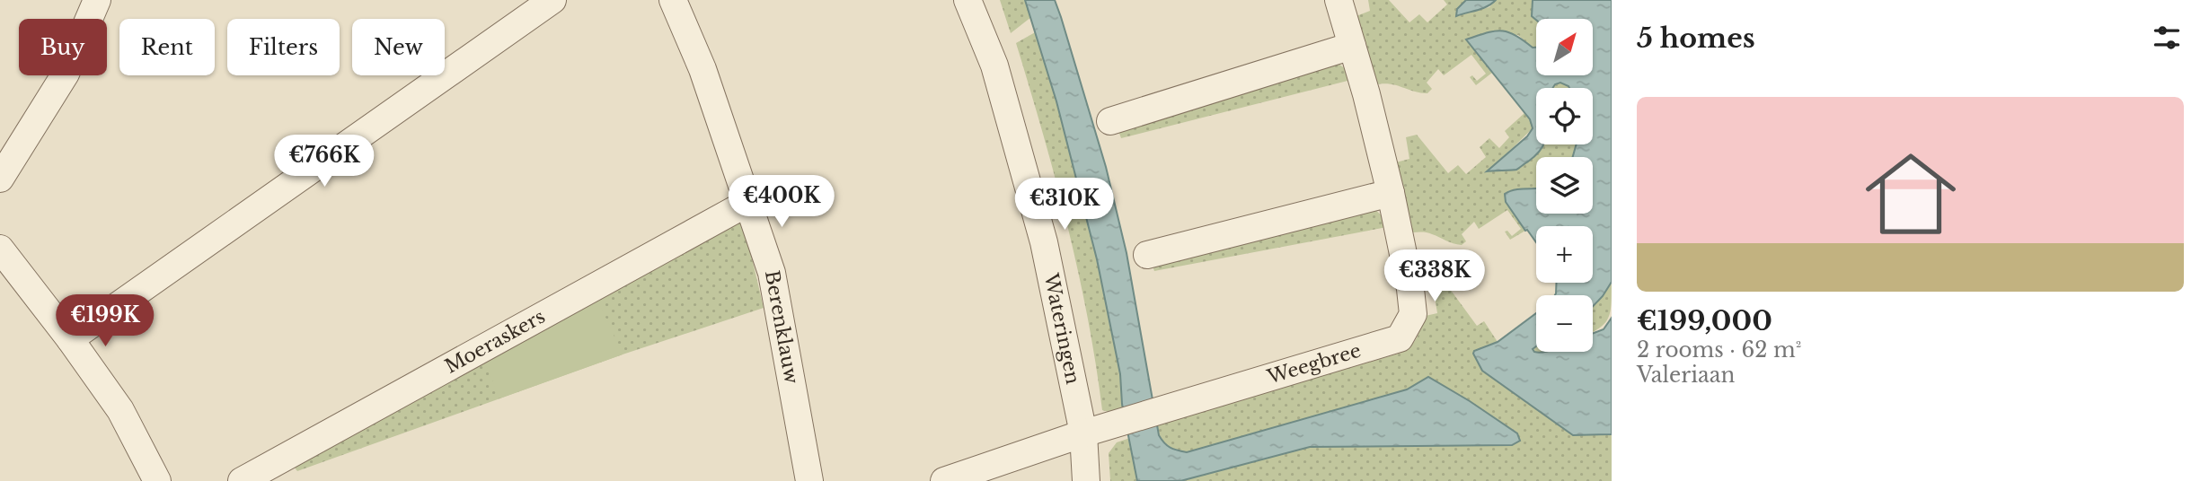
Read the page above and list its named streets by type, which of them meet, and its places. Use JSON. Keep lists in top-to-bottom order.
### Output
{
  "streets": {
    "street": [
      "Berenklauw",
      "Wateringen",
      "Moeraskers",
      "Weegbree"
    ]
  },
  "crossings": [
    ["Berenklauw", "Moeraskers"],
    ["Wateringen", "Weegbree"]
  ],
  "north": "top right",
  "page": {
    "heading": "5 homes",
    "map_buttons": ["+", "−"],
    "chip": [
      "Buy",
      "Rent",
      "Filters",
      "New"
    ],
    "list": [
      {
        "name": "€199,000",
        "note": "2 rooms · 62 m² · Valeriaan"
      }
    ],
    "price": [
      "€766K",
      "€400K",
      "€310K",
      "€338K",
      "€199K"
    ]
  }
}
